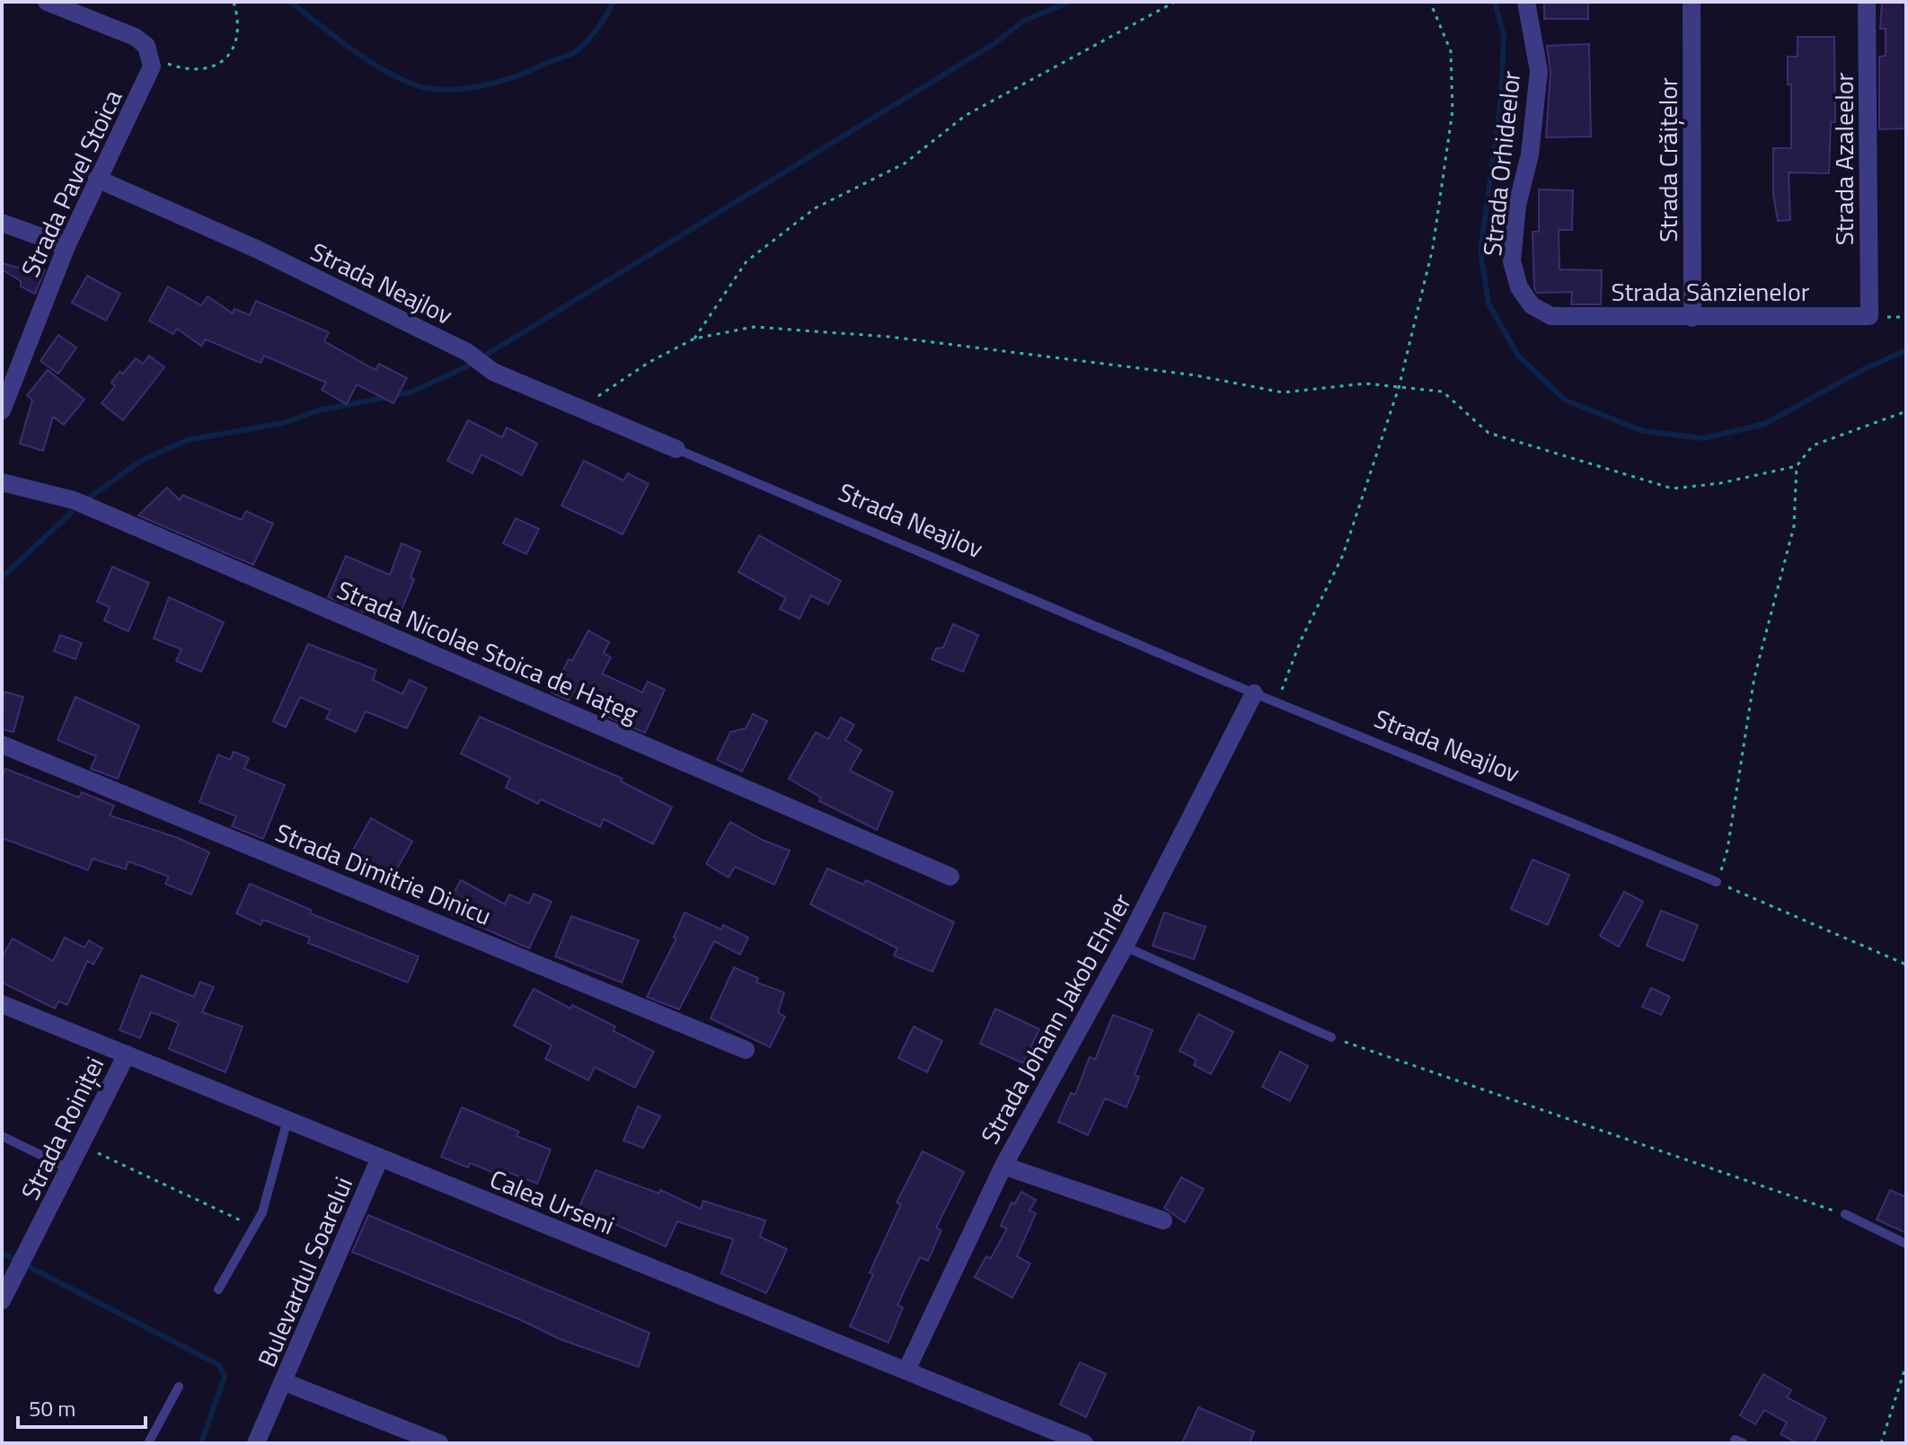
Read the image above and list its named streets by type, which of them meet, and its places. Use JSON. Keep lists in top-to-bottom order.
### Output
{
  "streets": {
    "street": [
      "Strada Azaleelor",
      "Strada Crăițelor",
      "Strada Orhideelor",
      "Strada Pavel Stoica",
      "Strada Neajlov",
      "Strada Sânzienelor",
      "Strada Nicolae Stoica de Hațeg",
      "Strada Dimitrie Dinicu",
      "Strada Johann Jakob Ehrler",
      "Strada Roiniței",
      "Calea Urseni",
      "Bulevardul Soarelui"
    ]
  },
  "crossings": [
    ["Strada Azaleelor", "Strada Sânzienelor"],
    ["Strada Crăițelor", "Strada Sânzienelor"],
    ["Strada Orhideelor", "Strada Sânzienelor"],
    ["Strada Pavel Stoica", "Strada Neajlov"],
    ["Strada Neajlov", "Strada Johann Jakob Ehrler"],
    ["Strada Johann Jakob Ehrler", "Calea Urseni"],
    ["Strada Roiniței", "Calea Urseni"],
    ["Calea Urseni", "Bulevardul Soarelui"]
  ],
  "scale_bar": "50 m"
}
